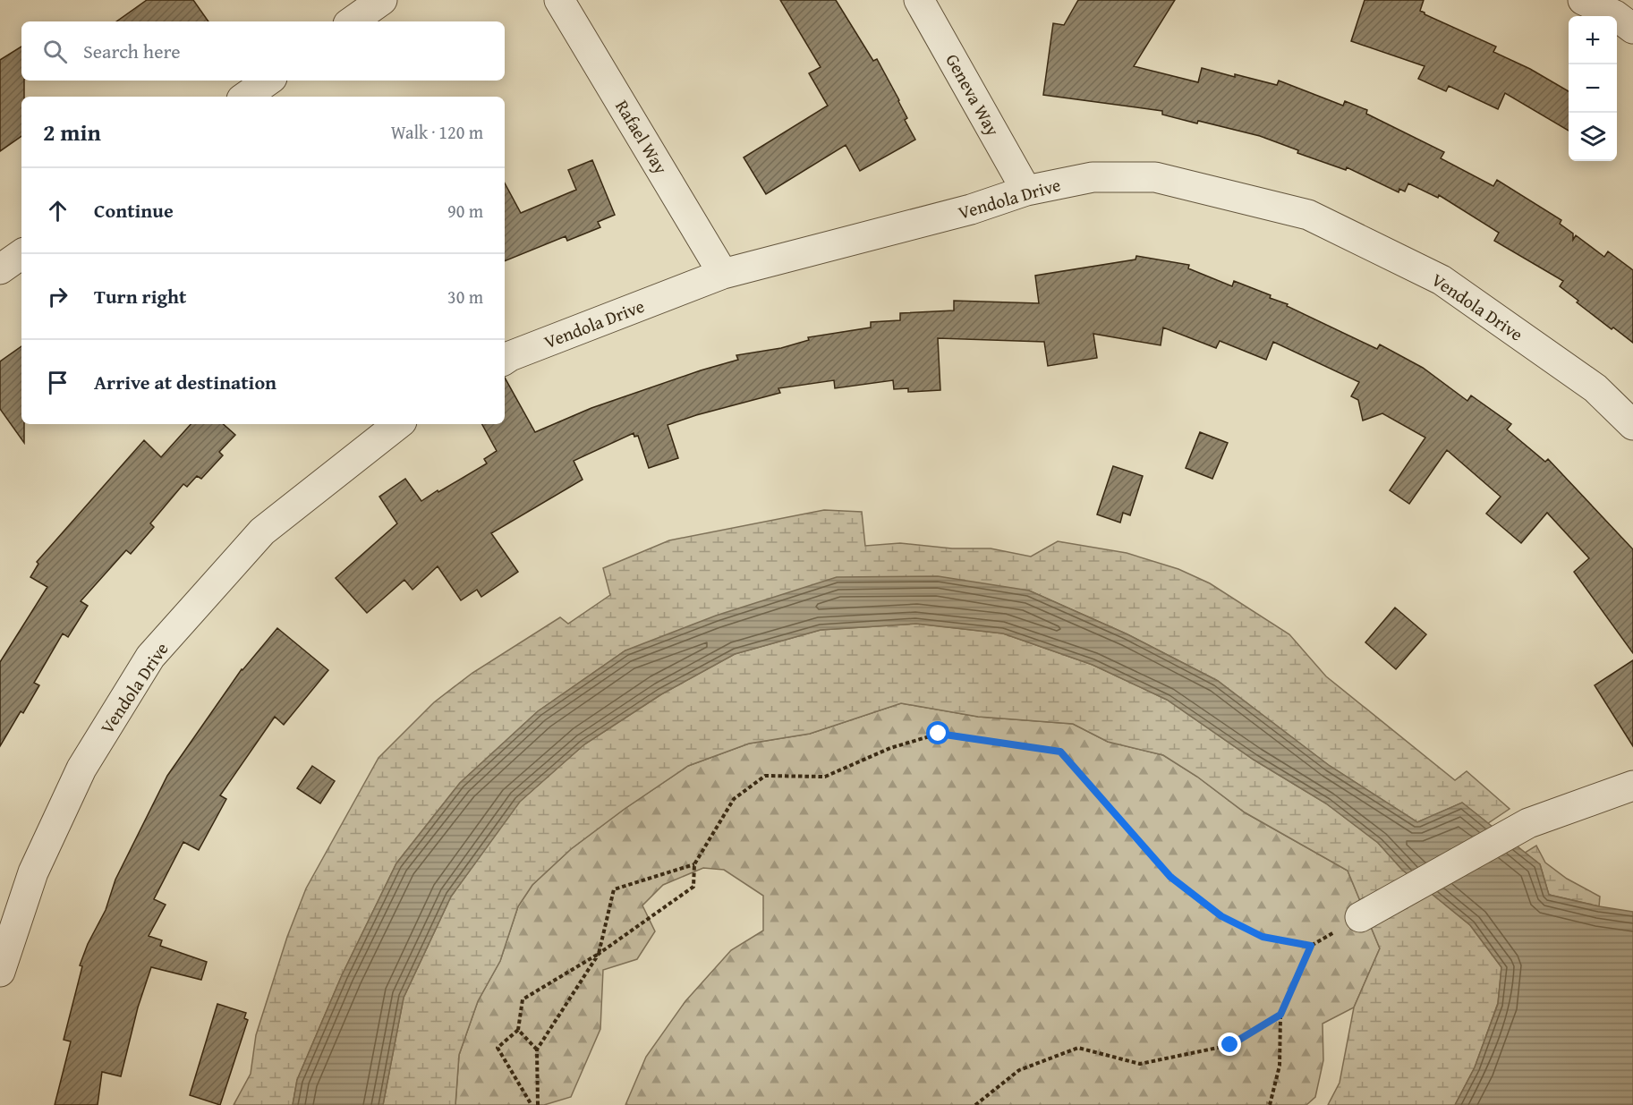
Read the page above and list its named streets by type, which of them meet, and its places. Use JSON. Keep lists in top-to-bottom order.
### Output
{
  "streets": {
    "street": ["Geneva Way", "Rafael Way", "Vendola Drive"]
  },
  "crossings": [
    ["Geneva Way", "Vendola Drive"],
    ["Rafael Way", "Vendola Drive"]
  ],
  "page": {
    "map_buttons": ["+", "−"],
    "search": "Search here",
    "heading": ["2 min", "Walk · 120 m"],
    "list": [
      ["Continue", "90 m"],
      ["Turn right", "30 m"],
      "Arrive at destination"
    ]
  }
}
